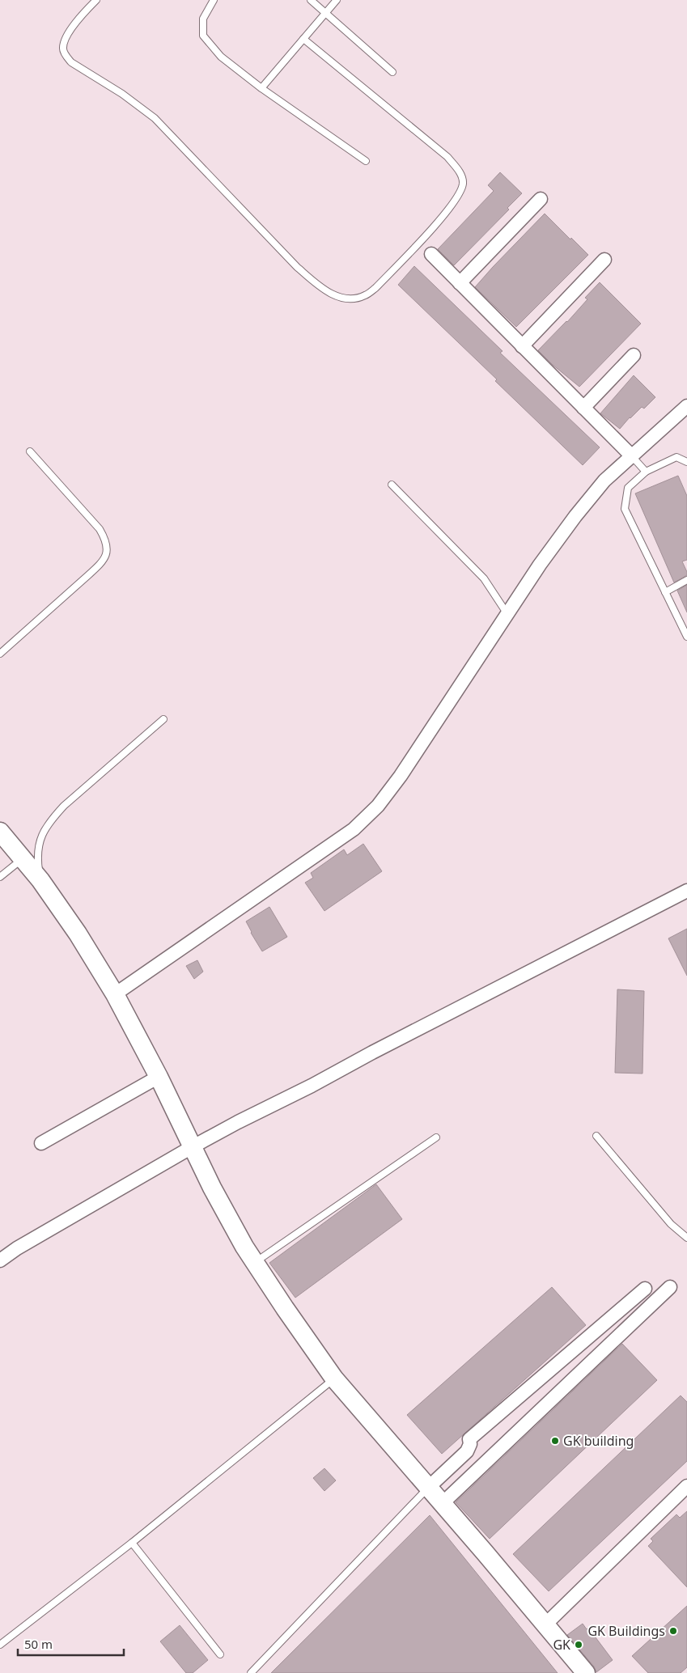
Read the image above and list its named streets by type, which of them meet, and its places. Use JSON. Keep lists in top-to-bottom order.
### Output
{
  "places": ["GK building", "GK Buildings", "GK"],
  "scale_bar": "50 m"
}
